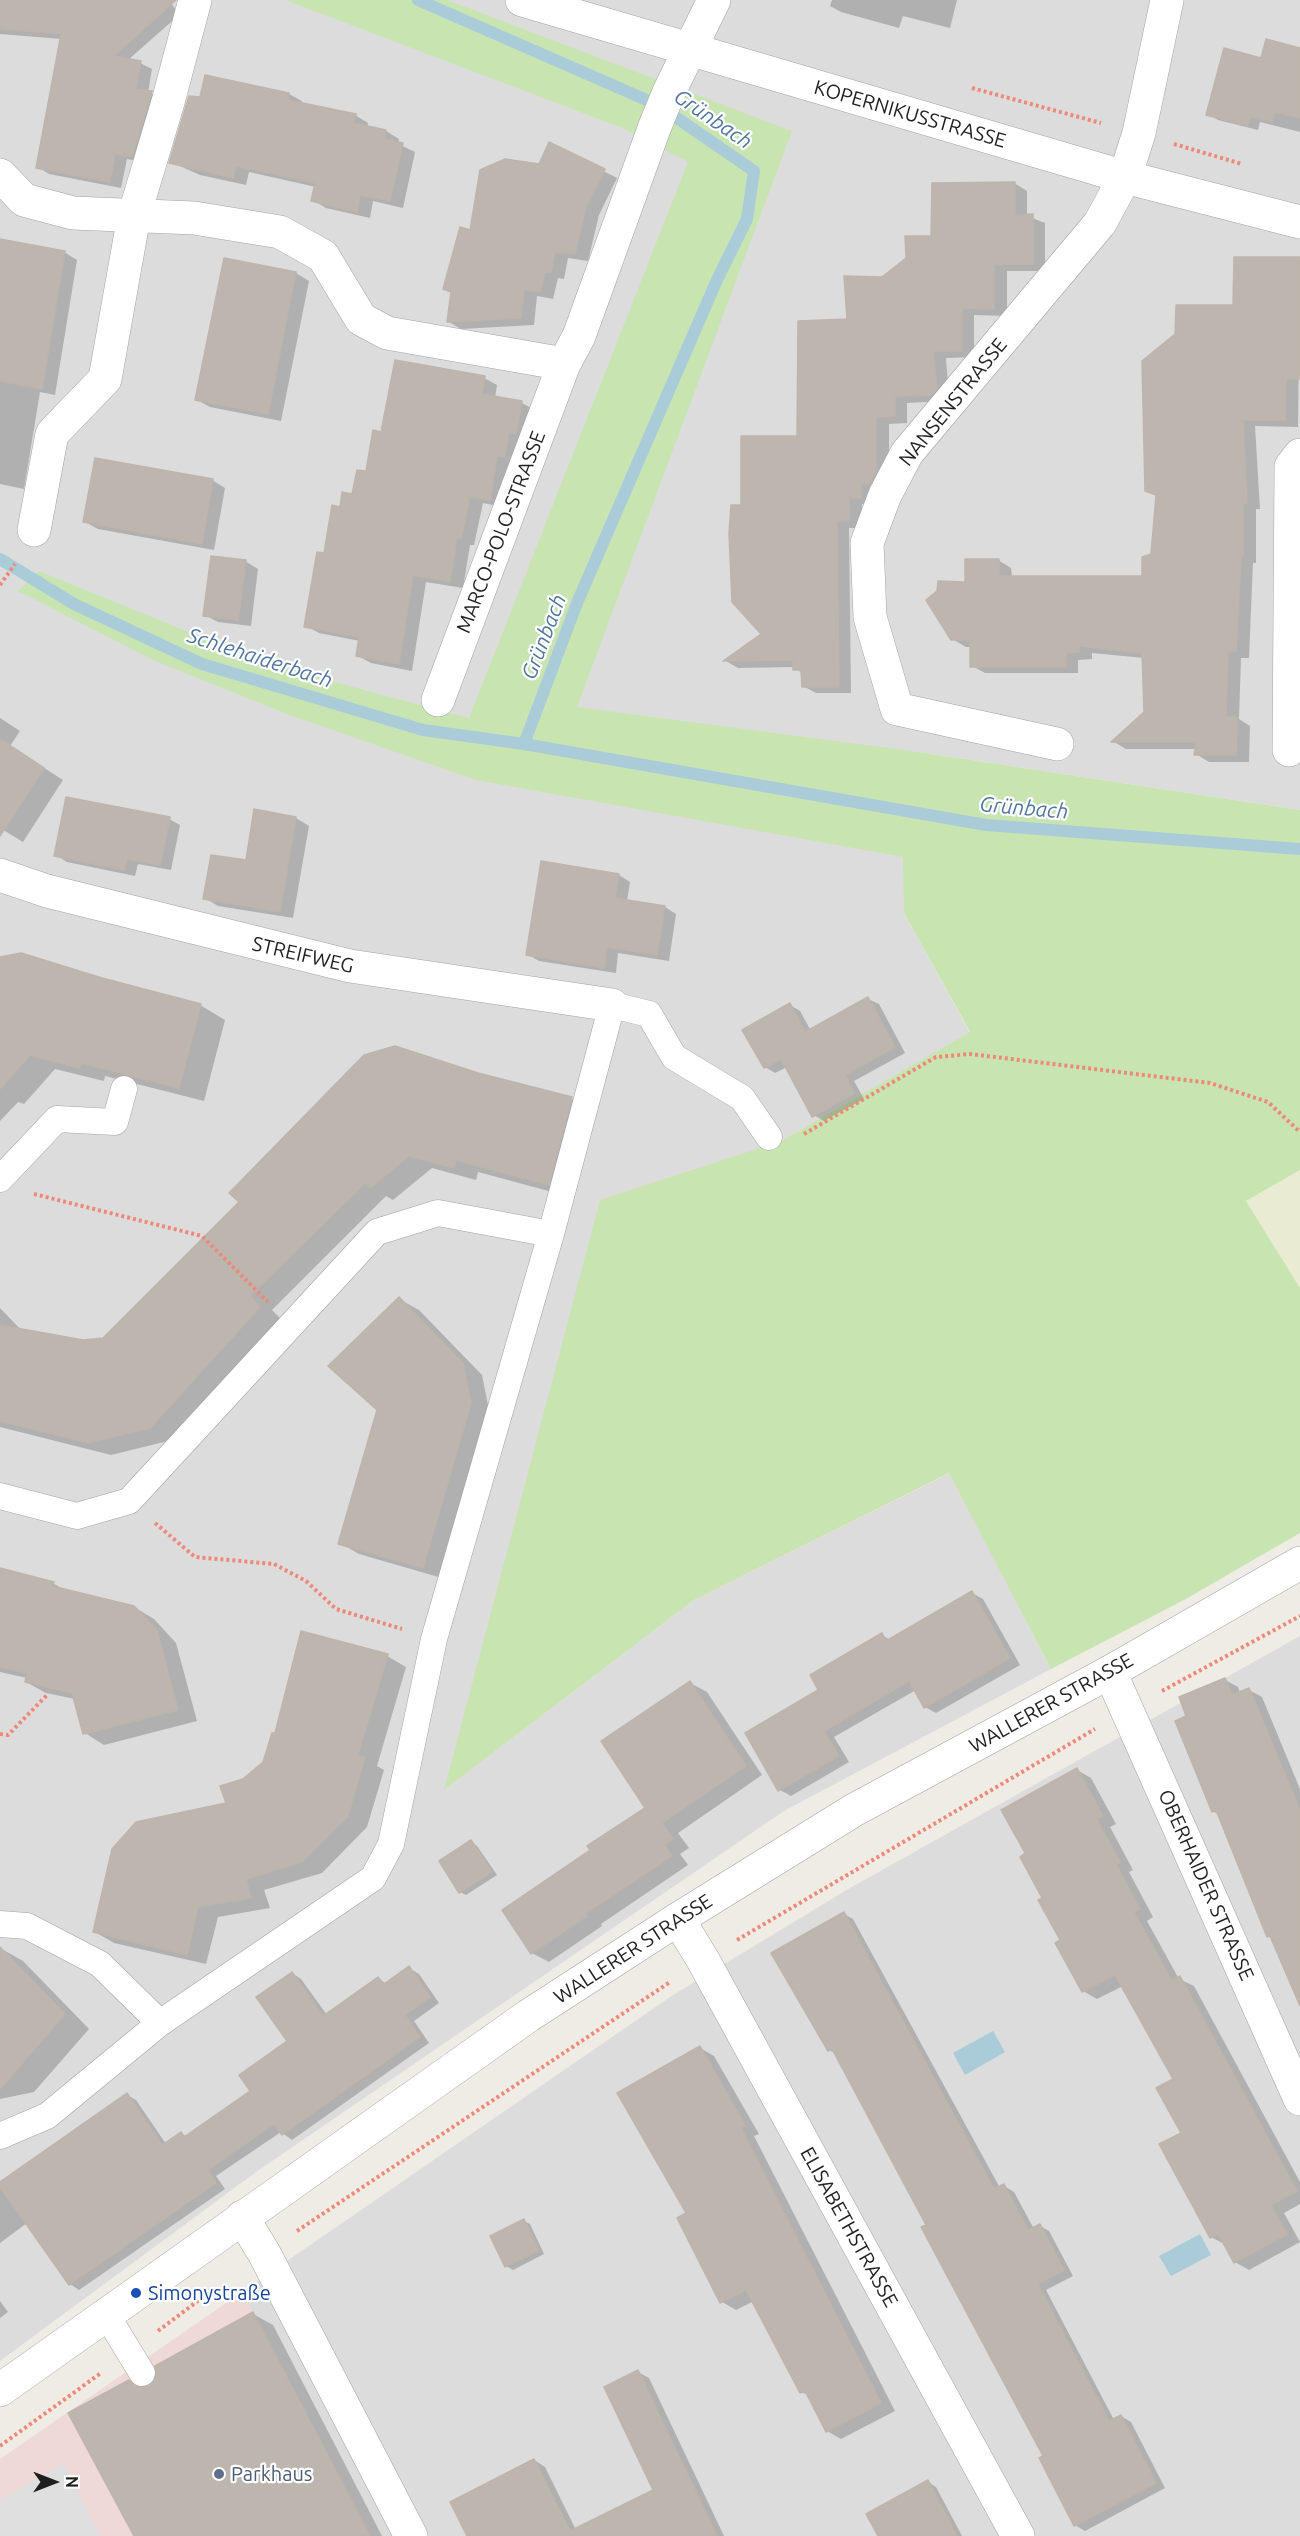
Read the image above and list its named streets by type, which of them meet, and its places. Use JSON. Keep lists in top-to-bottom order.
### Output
{
  "streets": {
    "street": [
      "KOPERNIKUSSTRASSE",
      "NANSENSTRASSE",
      "MARCO-POLO-STRASSE",
      "STREIFWEG",
      "WALLERER STRASSE",
      "OBERHAIDER STRASSE",
      "ELISABETHSTRASSE"
    ]
  },
  "crossings": [
    ["KOPERNIKUSSTRASSE", "NANSENSTRASSE"],
    ["KOPERNIKUSSTRASSE", "MARCO-POLO-STRASSE"],
    ["WALLERER STRASSE", "OBERHAIDER STRASSE"],
    ["WALLERER STRASSE", "ELISABETHSTRASSE"]
  ],
  "water": ["Grünbach", "Schlehaiderbach"],
  "places": ["Simonystraße", "Parkhaus"],
  "north": "right"
}
